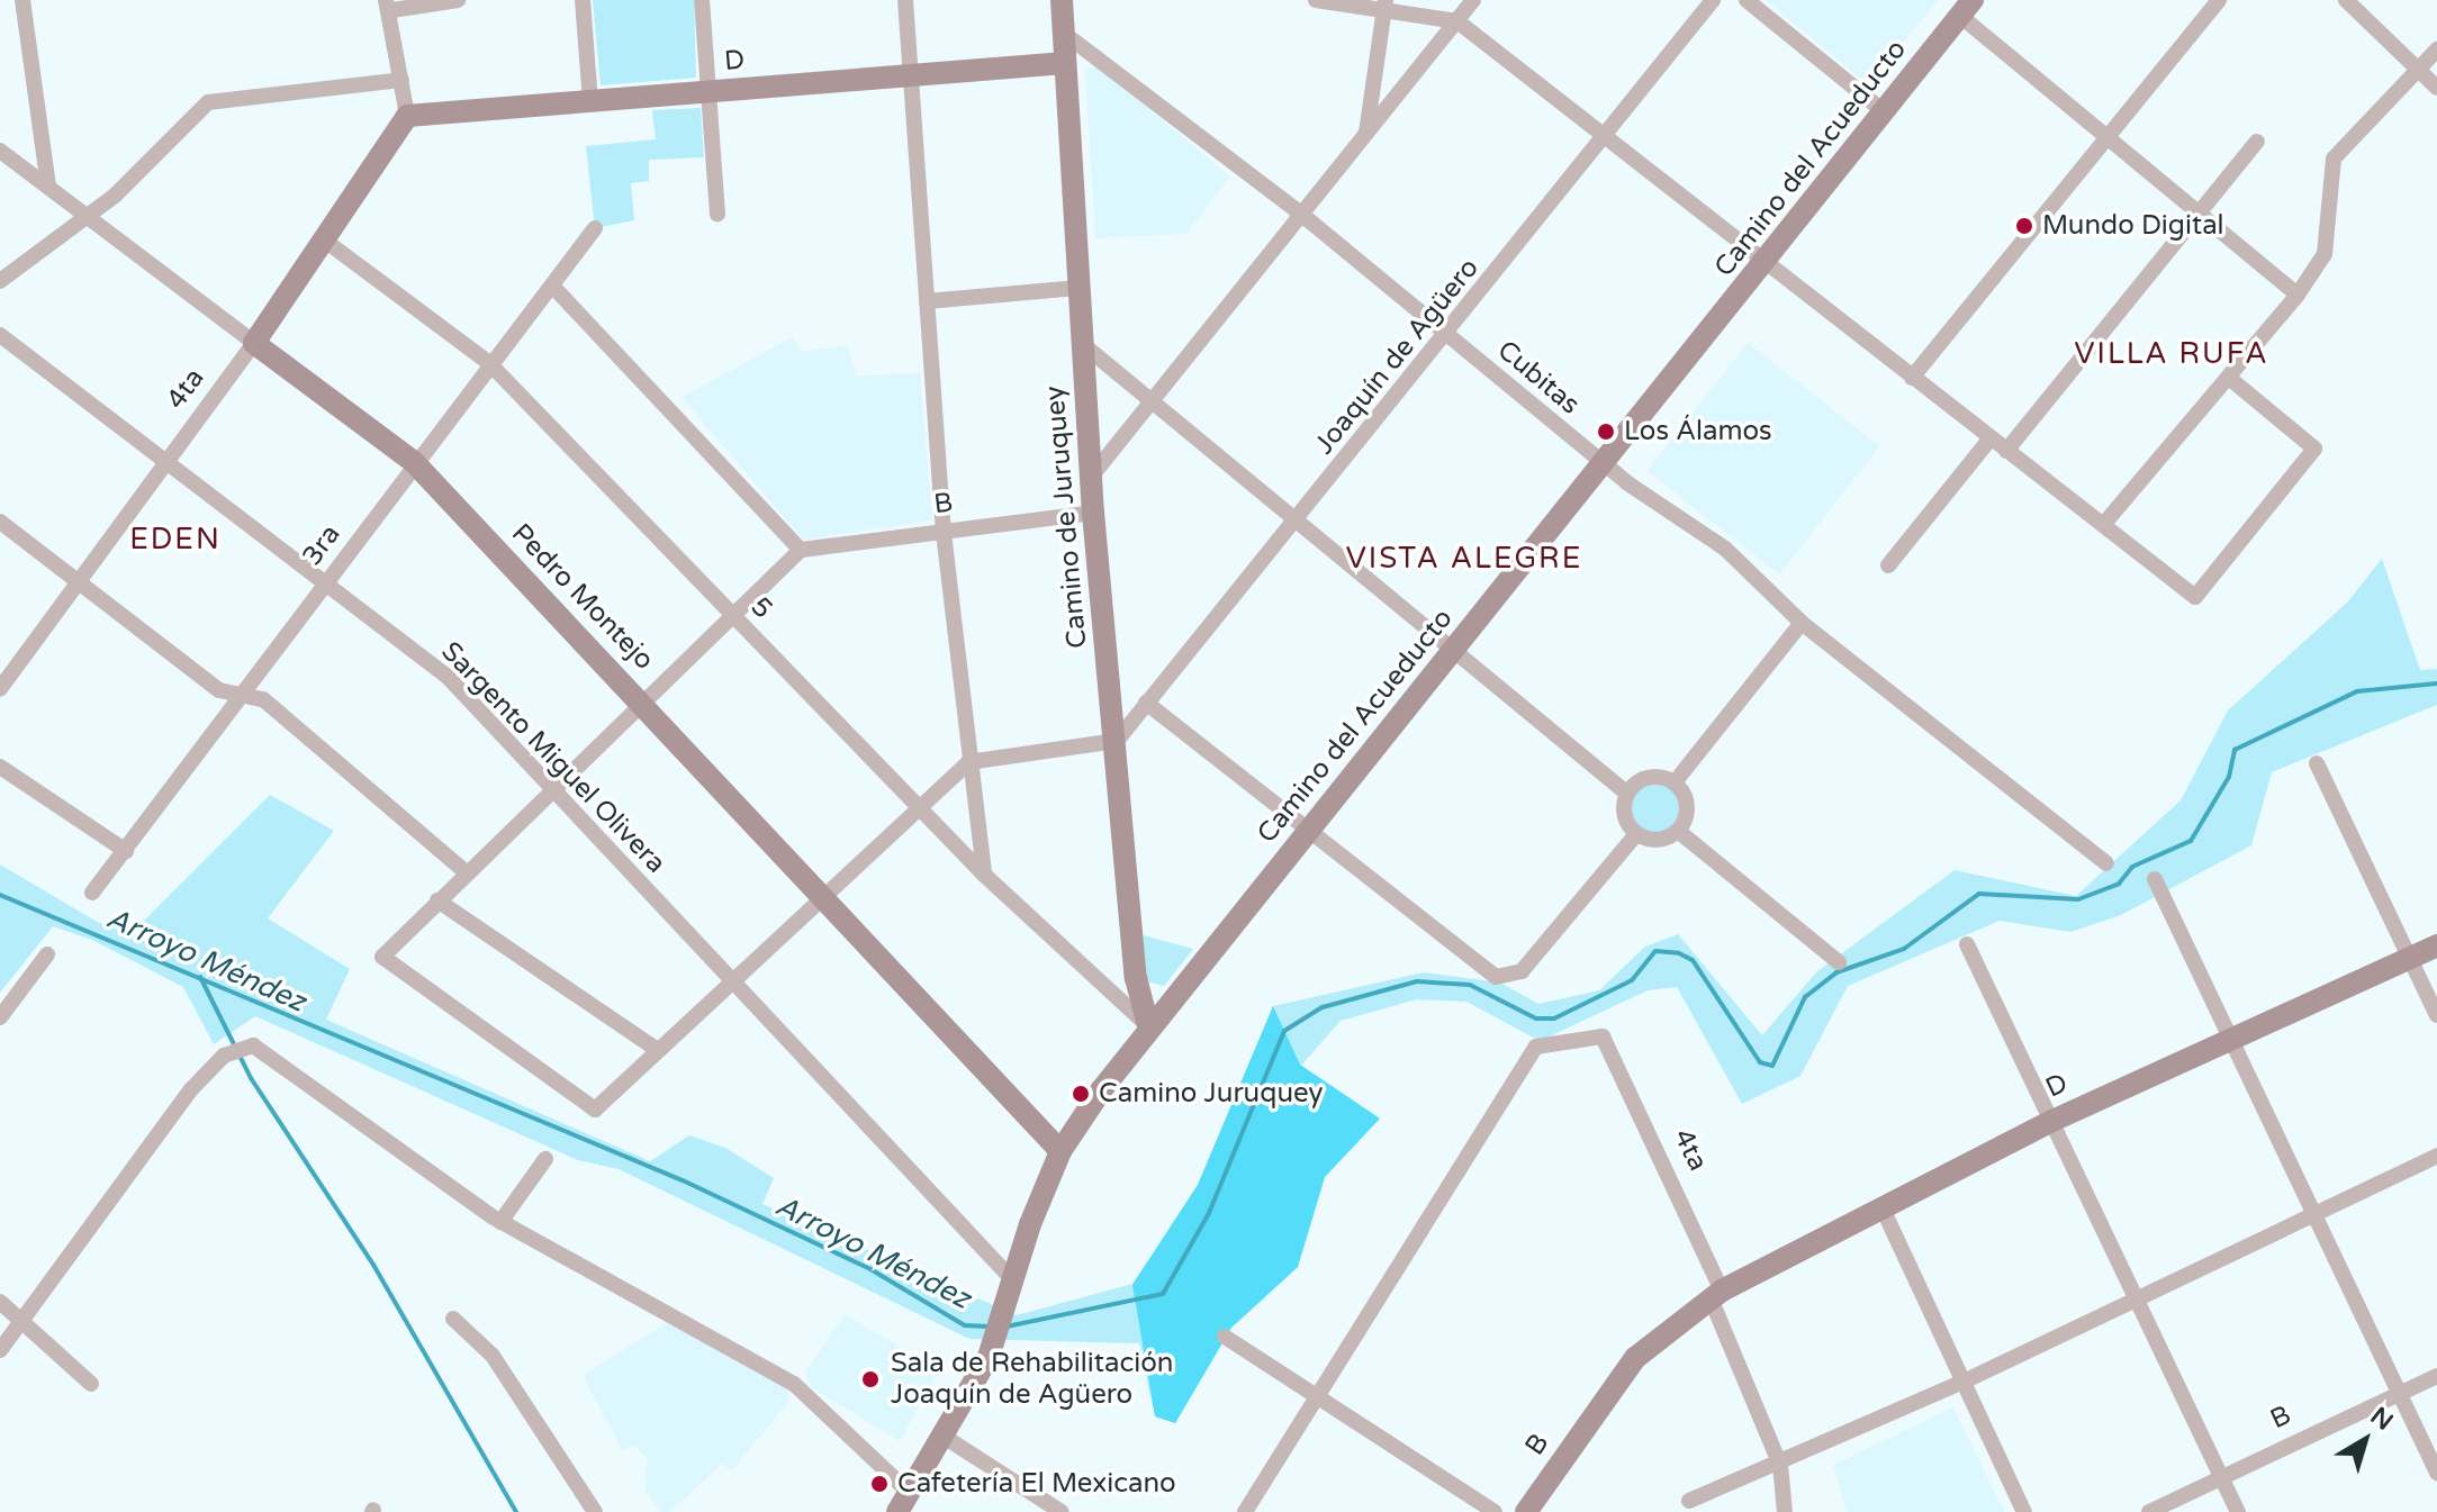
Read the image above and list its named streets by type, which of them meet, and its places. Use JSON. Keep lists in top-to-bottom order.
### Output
{
  "streets": {
    "street": [
      "D",
      "Camino del Acueducto",
      "Joaquín de Agüero",
      "Cubitas",
      "4ta",
      "B",
      "Camino de Juruquey",
      "3ra",
      "Pedro Montejo",
      "5",
      "Sargento Miguel Olivera"
    ]
  },
  "crossings": [
    ["D", "4ta"],
    ["D", "B"],
    ["D", "Camino de Juruquey"],
    ["Camino del Acueducto", "Cubitas"],
    ["Camino del Acueducto", "Camino de Juruquey"],
    ["Camino del Acueducto", "Pedro Montejo"],
    ["Camino del Acueducto", "5"],
    ["Camino del Acueducto", "Sargento Miguel Olivera"],
    ["Joaquín de Agüero", "Cubitas"],
    ["Joaquín de Agüero", "Camino de Juruquey"],
    ["Cubitas", "Camino de Juruquey"],
    ["4ta", "B"],
    ["4ta", "Pedro Montejo"],
    ["4ta", "5"],
    ["4ta", "Sargento Miguel Olivera"],
    ["B", "Camino de Juruquey"],
    ["Camino de Juruquey", "5"],
    ["3ra", "Pedro Montejo"],
    ["3ra", "5"],
    ["3ra", "Sargento Miguel Olivera"]
  ],
  "districts": ["VILLA RUFA", "EDEN", "VISTA ALEGRE"],
  "water": ["Arroyo Méndez"],
  "places": [
    "Mundo Digital",
    "Los Álamos",
    "Camino Juruquey",
    "Sala de Rehabilitación Joaquín de Agüero",
    "Cafetería El Mexicano"
  ],
  "north": "top right"
}
